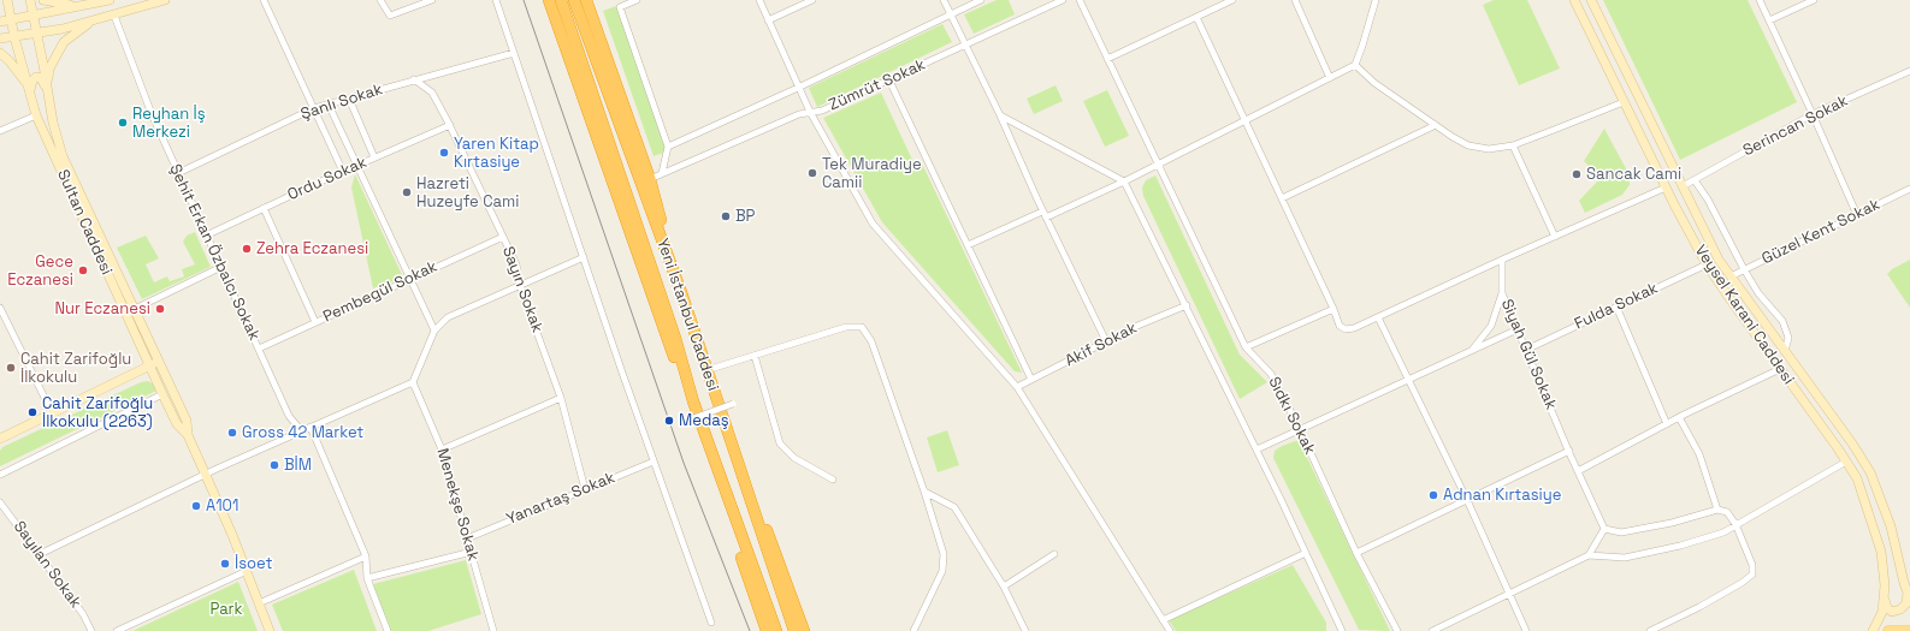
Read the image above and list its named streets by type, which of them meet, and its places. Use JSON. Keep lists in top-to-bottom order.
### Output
{
  "streets": {
    "highway": ["Yeni İstanbul Caddesi"],
    "main road": ["Sultan Caddesi", "Veysel Karani Caddesi"],
    "street": [
      "Zümrüt Sokak",
      "Şanlı Sokak",
      "Serincan Sokak",
      "Ordu Sokak",
      "Güzel Kent Sokak",
      "Şehit Erkan Özbalcı Sokak",
      "Sayın Sokak",
      "Pembegül Sokak",
      "Fulda Sokak",
      "Akif Sokak",
      "Siyah Gül Sokak",
      "Sıdkı Sokak",
      "Yanartaş Sokak",
      "Menekşe Sokak",
      "Sayılan Sokak"
    ]
  },
  "crossings": [
    ["Şanlı Sokak", "Şehit Erkan Özbalcı Sokak"],
    ["Şanlı Sokak", "Sayın Sokak"],
    ["Serincan Sokak", "Veysel Karani Caddesi"],
    ["Ordu Sokak", "Şehit Erkan Özbalcı Sokak"],
    ["Ordu Sokak", "Sayın Sokak"],
    ["Güzel Kent Sokak", "Veysel Karani Caddesi"],
    ["Şehit Erkan Özbalcı Sokak", "Pembegül Sokak"],
    ["Sayın Sokak", "Pembegül Sokak"],
    ["Sayın Sokak", "Yanartaş Sokak"],
    ["Fulda Sokak", "Veysel Karani Caddesi"],
    ["Fulda Sokak", "Siyah Gül Sokak"],
    ["Yanartaş Sokak", "Menekşe Sokak"]
  ],
  "parks": ["Park"],
  "places": [
    "Reyhan İş Merkezi",
    "Yaren Kitap Kırtasiye",
    "Tek Muradiye Camii",
    "Sancak Cami",
    "Hazreti Huzeyfe Cami",
    "BP",
    "Zehra Eczanesi",
    "Gece Eczanesi",
    "Nur Eczanesi",
    "Cahit Zarifoğlu İlkokulu",
    "Cahit Zarifoğlu İlkokulu (2263)",
    "Medaş",
    "Gross 42 Market",
    "BİM",
    "Adnan Kırtasiye",
    "A101",
    "İsoet"
  ]
}
